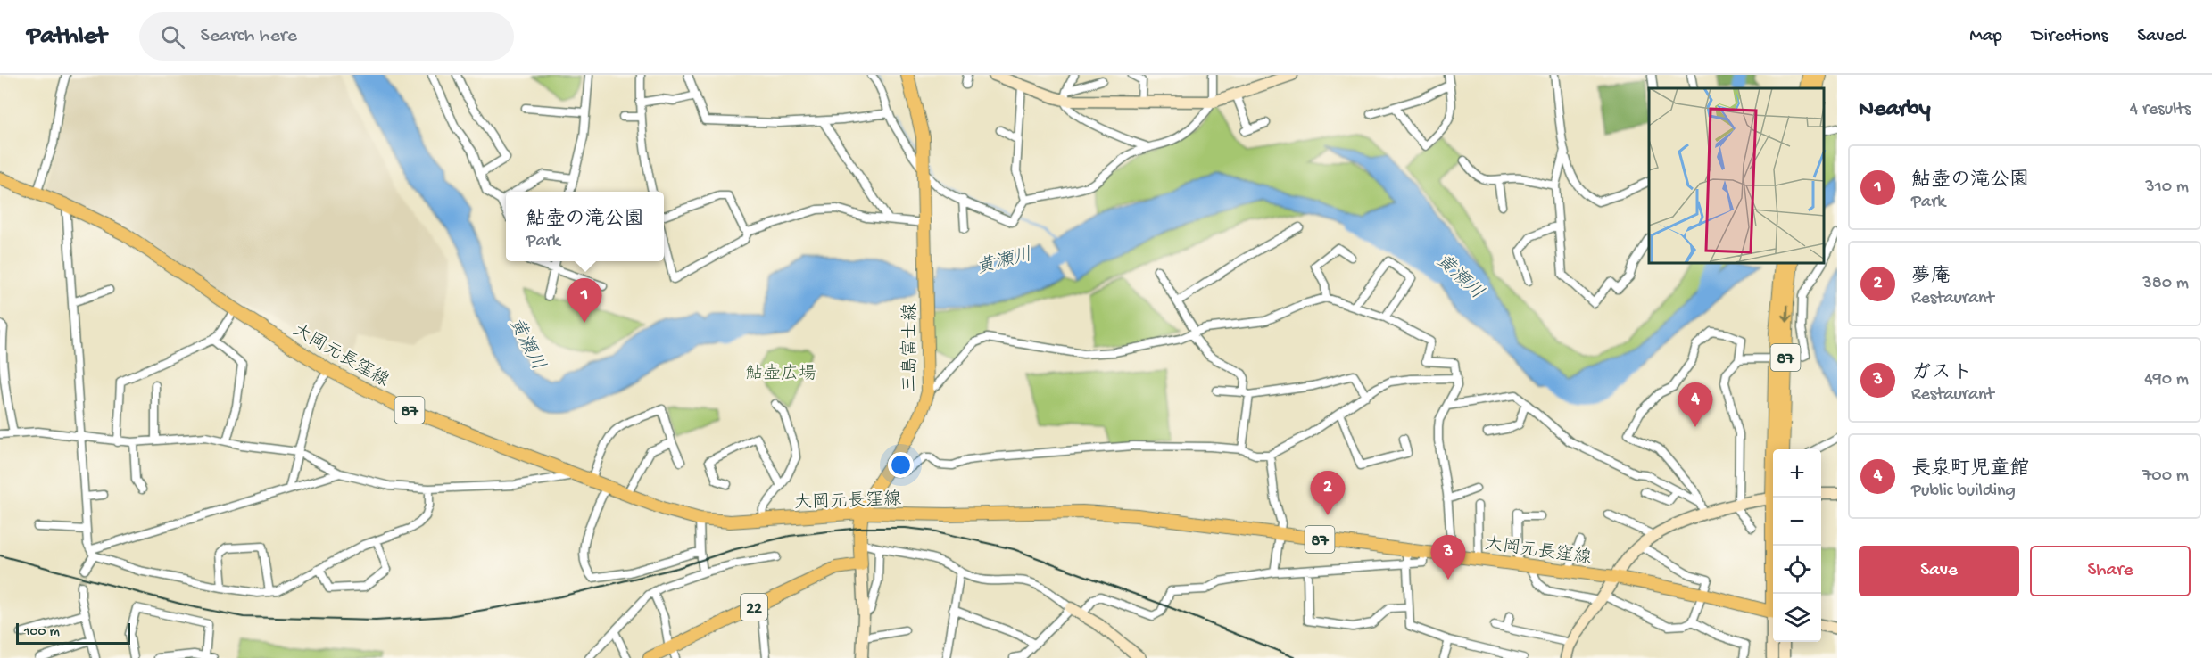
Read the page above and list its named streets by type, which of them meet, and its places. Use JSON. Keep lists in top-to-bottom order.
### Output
{
  "streets": {
    "main road": [
      "三島富士線",
      "大岡元長窪線",
      "87",
      "22"
    ]
  },
  "crossings": [
    ["三島富士線", "大岡元長窪線"],
    ["三島富士線", "22"]
  ],
  "water": ["黄瀬川"],
  "parks": ["鮎壺広場"],
  "scale_bar": "100 m",
  "page": {
    "header": "Pathlet",
    "search": "Search here",
    "nav": ["Map", "Directions", "Saved"],
    "heading": ["Nearby", "4 results"],
    "list": [
      {
        "mark": "1",
        "name": "鮎壺の滝公園",
        "note": "Park",
        "value": "310 m"
      },
      {
        "mark": "2",
        "name": "夢庵",
        "note": "Restaurant",
        "value": "380 m"
      },
      {
        "mark": "3",
        "name": "ガスト",
        "note": "Restaurant",
        "value": "490 m"
      },
      {
        "mark": "4",
        "name": "長泉町児童館",
        "note": "Public building",
        "value": "700 m"
      }
    ],
    "popup": ["鮎壺の滝公園", "Park"],
    "pins": [
      "1",
      "4",
      "2",
      "3"
    ],
    "map_buttons": ["+", "−"],
    "buttons": ["Save", "Share"],
    "scale": "100 m"
  }
}
